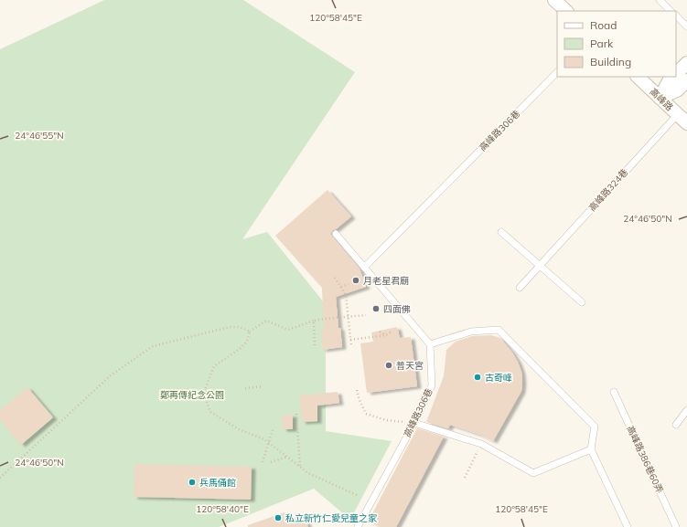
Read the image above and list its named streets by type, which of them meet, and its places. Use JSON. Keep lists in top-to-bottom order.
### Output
{
  "streets": {
    "street": ["高峰路"],
    "lane": ["高峰路306巷", "高峰路324巷", "高峰路386巷60弄"]
  },
  "crossings": [
    ["高峰路", "高峰路324巷"]
  ],
  "parks": ["鄭再傳紀念公園"],
  "places": [
    "月老星君廟",
    "四面佛",
    "普天宮",
    "古奇峰",
    "兵馬俑館",
    "私立新竹仁愛兒童之家"
  ],
  "legend": ["Road", "Park", "Building"],
  "coordinates": [
    "120°58'45\"E",
    "24°46'55\"N",
    "24°46'50\"N",
    "120°58'40\"E"
  ]
}
